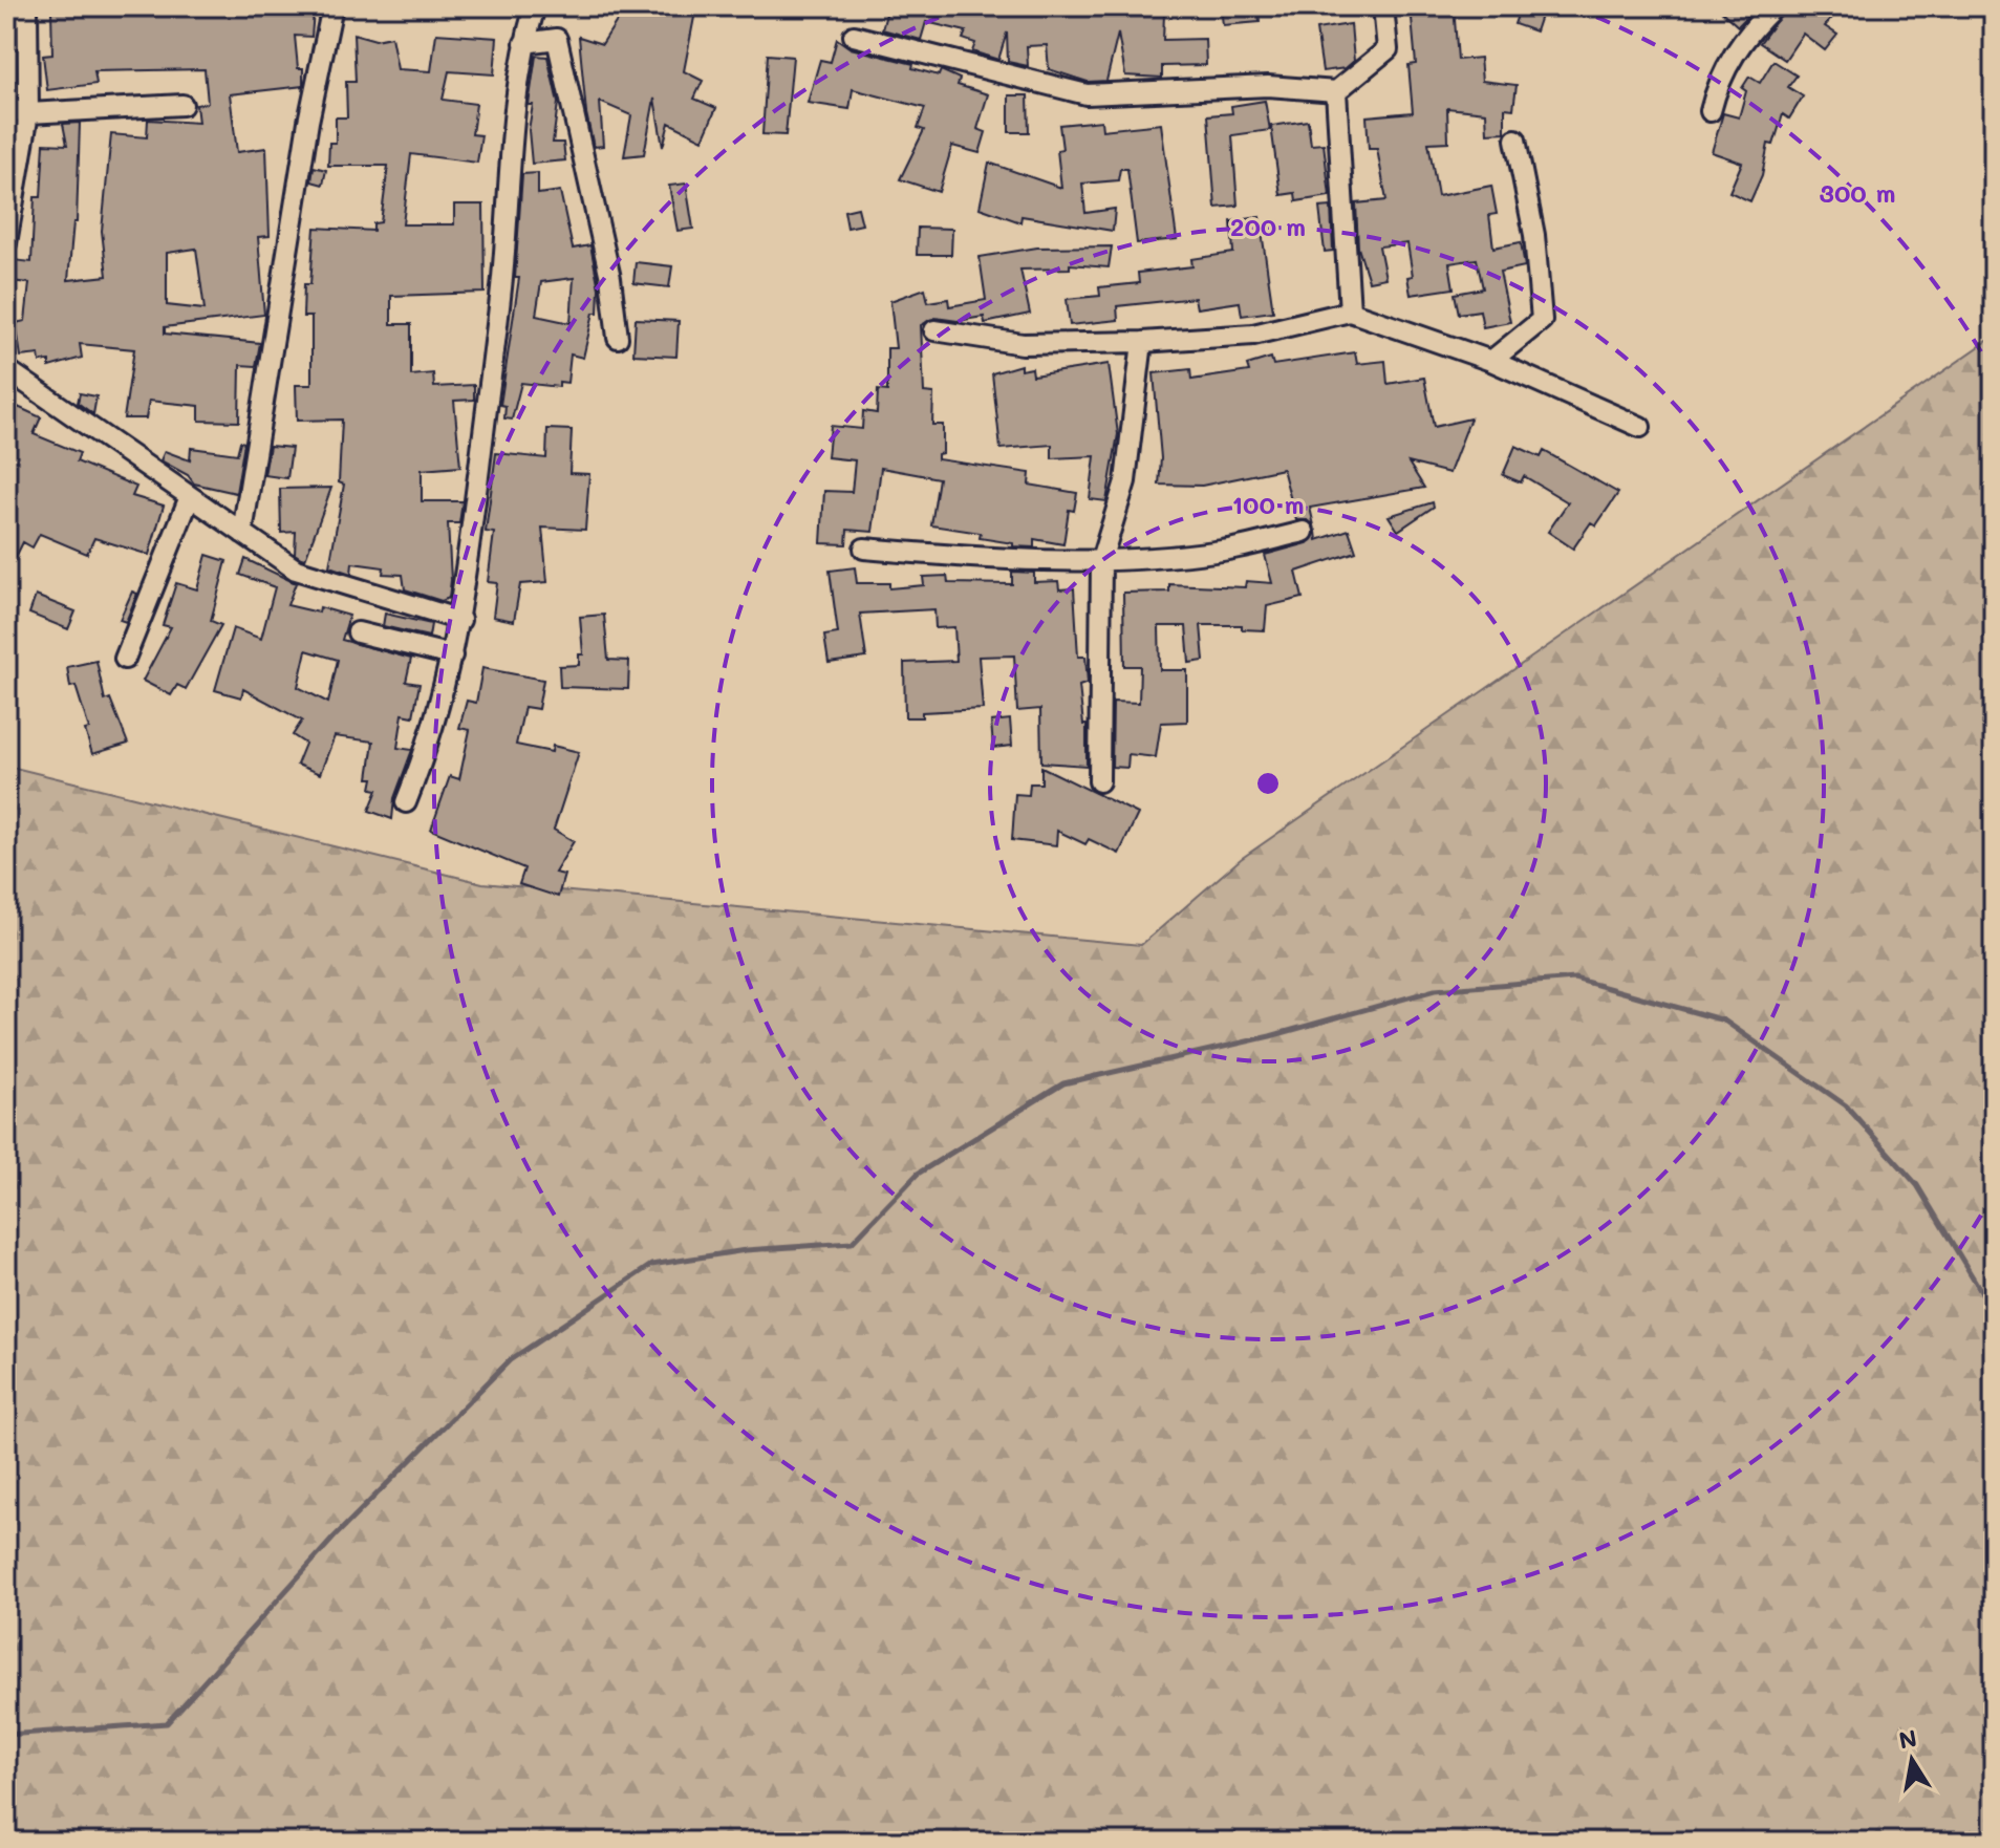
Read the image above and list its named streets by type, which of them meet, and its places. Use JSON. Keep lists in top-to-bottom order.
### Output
{
  "north": "top",
  "rings": ["300 m", "200 m", "100 m"]
}
